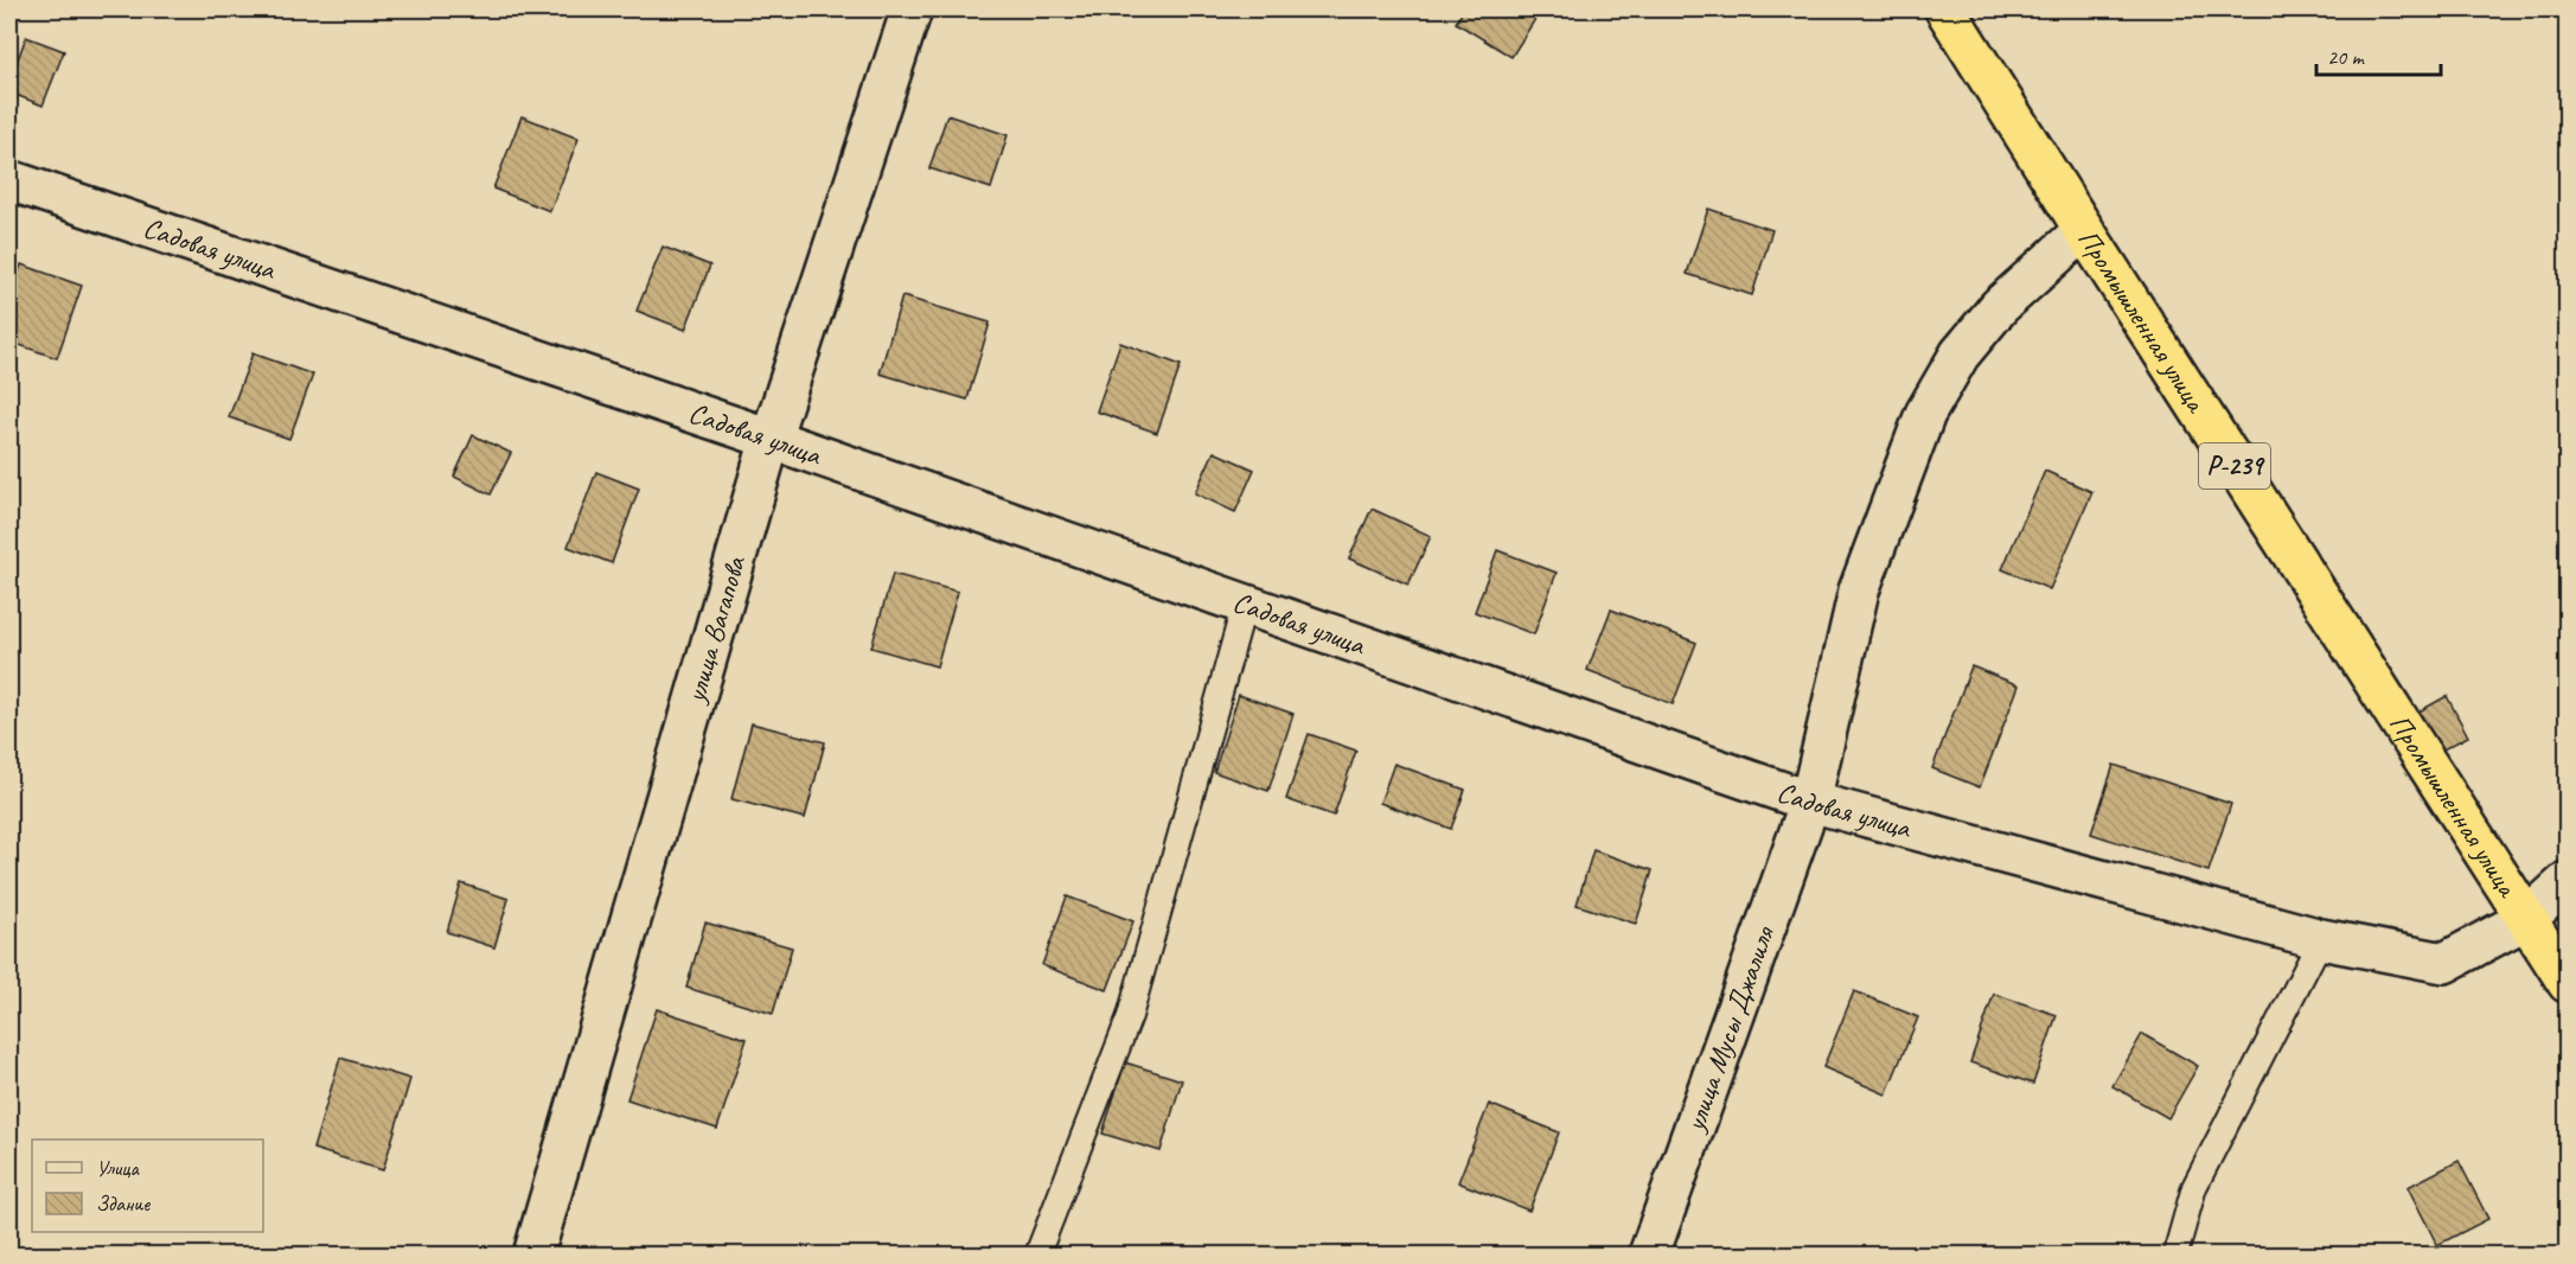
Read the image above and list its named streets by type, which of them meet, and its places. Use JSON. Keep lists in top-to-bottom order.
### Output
{
  "streets": {
    "highway": ["Промышленная улица", "Р-239"],
    "street": ["Садовая улица", "улица Вагапова", "улица Мусы Джалиля"]
  },
  "crossings": [
    ["Садовая улица", "Промышленная улица"],
    ["Садовая улица", "Р-239"],
    ["Садовая улица", "улица Вагапова"],
    ["Садовая улица", "улица Мусы Джалиля"],
    ["Промышленная улица", "Р-239"],
    ["Промышленная улица", "улица Мусы Джалиля"]
  ],
  "legend": ["Улица", "Здание"],
  "scale_bar": "20 m"
}
